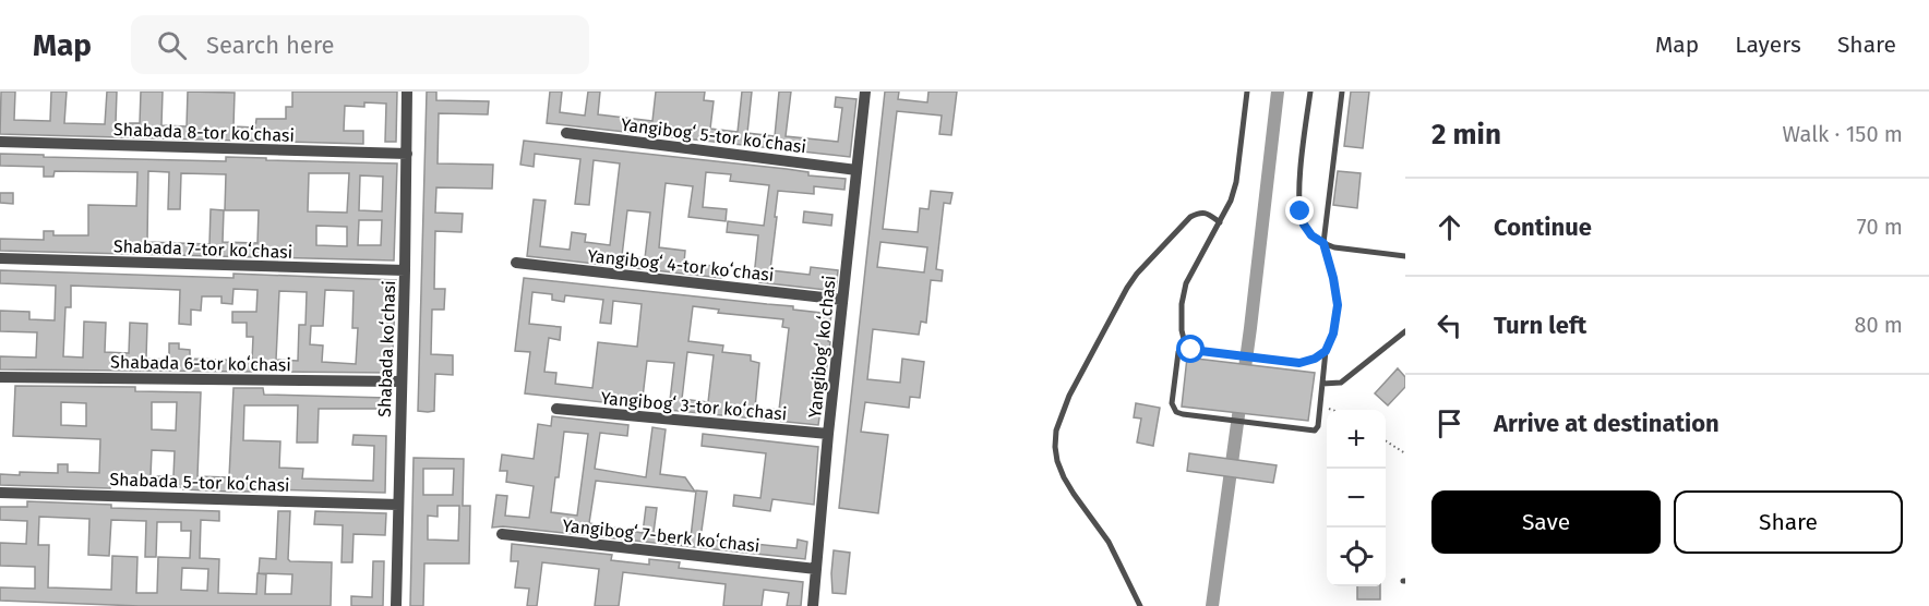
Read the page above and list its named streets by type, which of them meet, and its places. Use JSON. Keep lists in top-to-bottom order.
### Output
{
  "streets": {
    "street": [
      "Shabada 8-tor koʻchasi",
      "Yangibogʻ 5-tor koʻchasi",
      "Shabada 7-tor koʻchasi",
      "Yangibogʻ 4-tor koʻchasi",
      "Yangibogʻ koʻchasi",
      "Shabada koʻchasi",
      "Shabada 6-tor koʻchasi",
      "Yangibogʻ 3-tor koʻchasi",
      "Shabada 5-tor koʻchasi",
      "Yangibogʻ 7-berk koʻchasi"
    ]
  },
  "crossings": [
    ["Shabada 8-tor koʻchasi", "Shabada koʻchasi"],
    ["Yangibogʻ 5-tor koʻchasi", "Yangibogʻ koʻchasi"],
    ["Shabada 7-tor koʻchasi", "Shabada koʻchasi"],
    ["Yangibogʻ 4-tor koʻchasi", "Yangibogʻ koʻchasi"],
    ["Yangibogʻ koʻchasi", "Yangibogʻ 3-tor koʻchasi"],
    ["Yangibogʻ koʻchasi", "Yangibogʻ 7-berk koʻchasi"],
    ["Shabada koʻchasi", "Shabada 6-tor koʻchasi"],
    ["Shabada koʻchasi", "Shabada 5-tor koʻchasi"]
  ],
  "page": {
    "header": "Map",
    "search": "Search here",
    "nav": ["Map", "Layers", "Share"],
    "heading": ["2 min", "Walk · 150 m"],
    "list": [
      ["Continue", "70 m"],
      ["Turn left", "80 m"],
      "Arrive at destination"
    ],
    "map_buttons": ["+", "−"],
    "buttons": ["Save", "Share"]
  }
}
